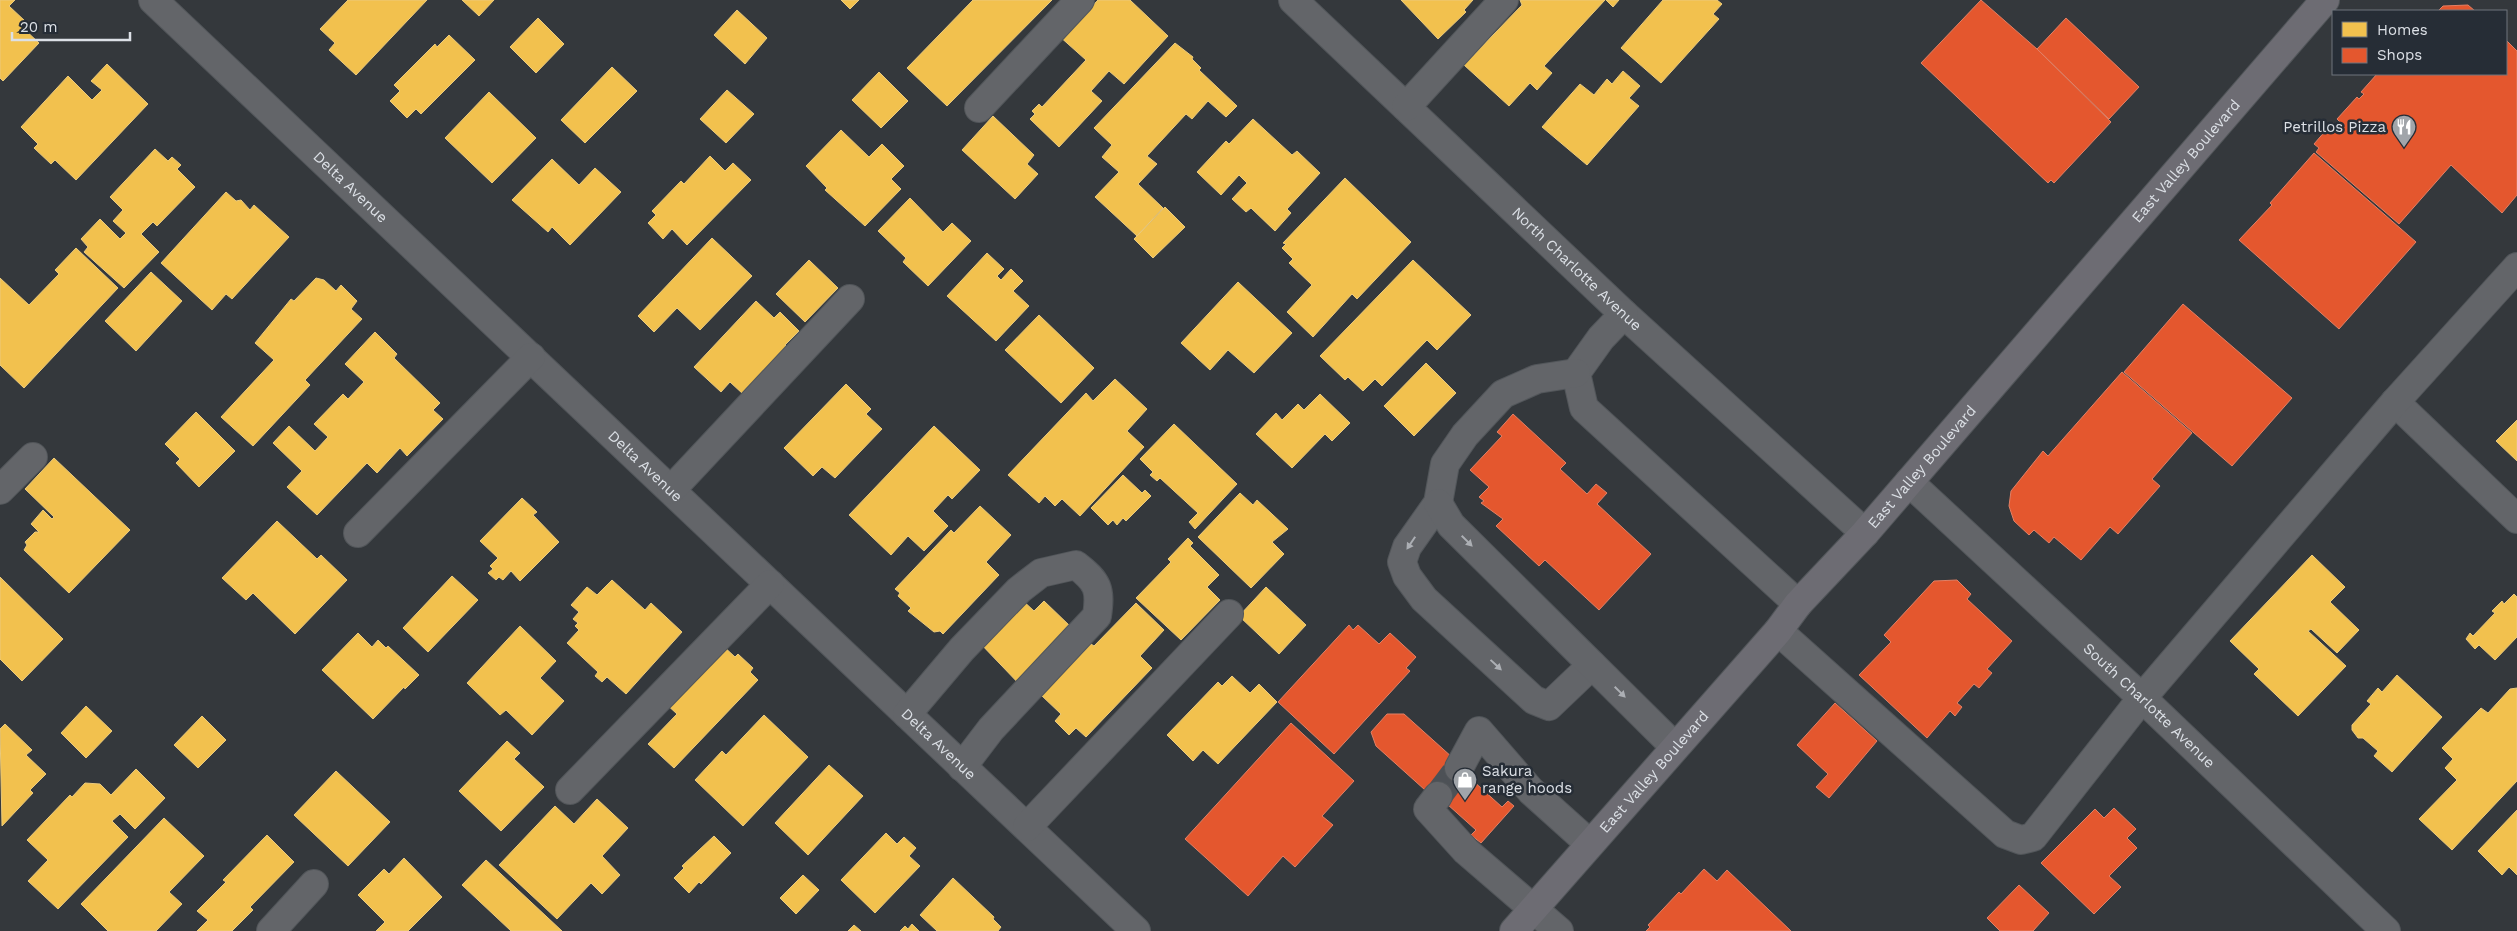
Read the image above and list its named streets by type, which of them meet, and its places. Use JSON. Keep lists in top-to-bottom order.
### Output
{
  "streets": {
    "main road": ["East Valley Boulevard"],
    "street": ["Delta Avenue", "North Charlotte Avenue", "South Charlotte Avenue"]
  },
  "crossings": [
    ["East Valley Boulevard", "North Charlotte Avenue"],
    ["East Valley Boulevard", "South Charlotte Avenue"]
  ],
  "places": {
    "restaurant": ["Petrillos Pizza"],
    "shop": ["Sakura range hoods"]
  },
  "legend": ["Homes", "Shops"],
  "scale_bar": "20 m"
}
